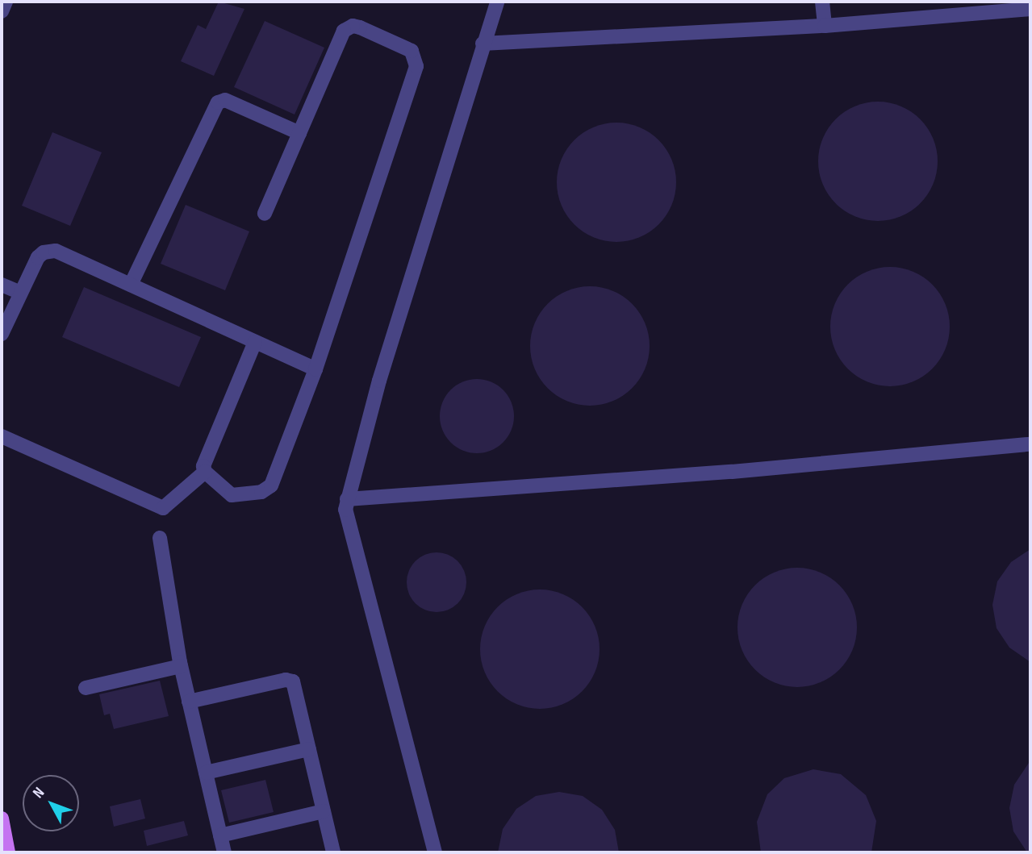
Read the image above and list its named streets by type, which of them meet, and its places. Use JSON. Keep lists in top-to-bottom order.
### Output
{
  "north": "top left"
}
